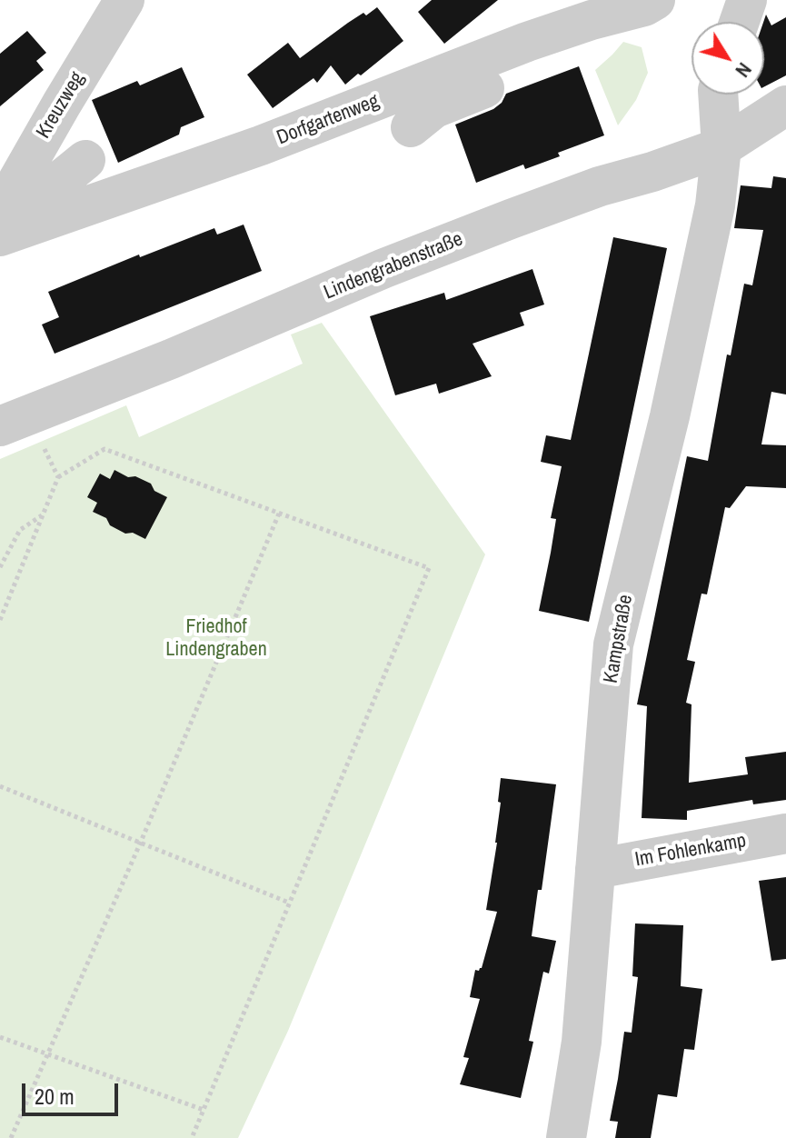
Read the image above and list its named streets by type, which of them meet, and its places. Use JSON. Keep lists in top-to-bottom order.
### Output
{
  "streets": {
    "street": [
      "Kreuzweg",
      "Dorfgartenweg",
      "Lindengrabenstraße",
      "Kampstraße",
      "Im Fohlenkamp"
    ]
  },
  "crossings": [
    ["Lindengrabenstraße", "Kampstraße"],
    ["Kampstraße", "Im Fohlenkamp"]
  ],
  "parks": ["Friedhof Lindengraben"],
  "scale_bar": "20 m",
  "north": "bottom right"
}
